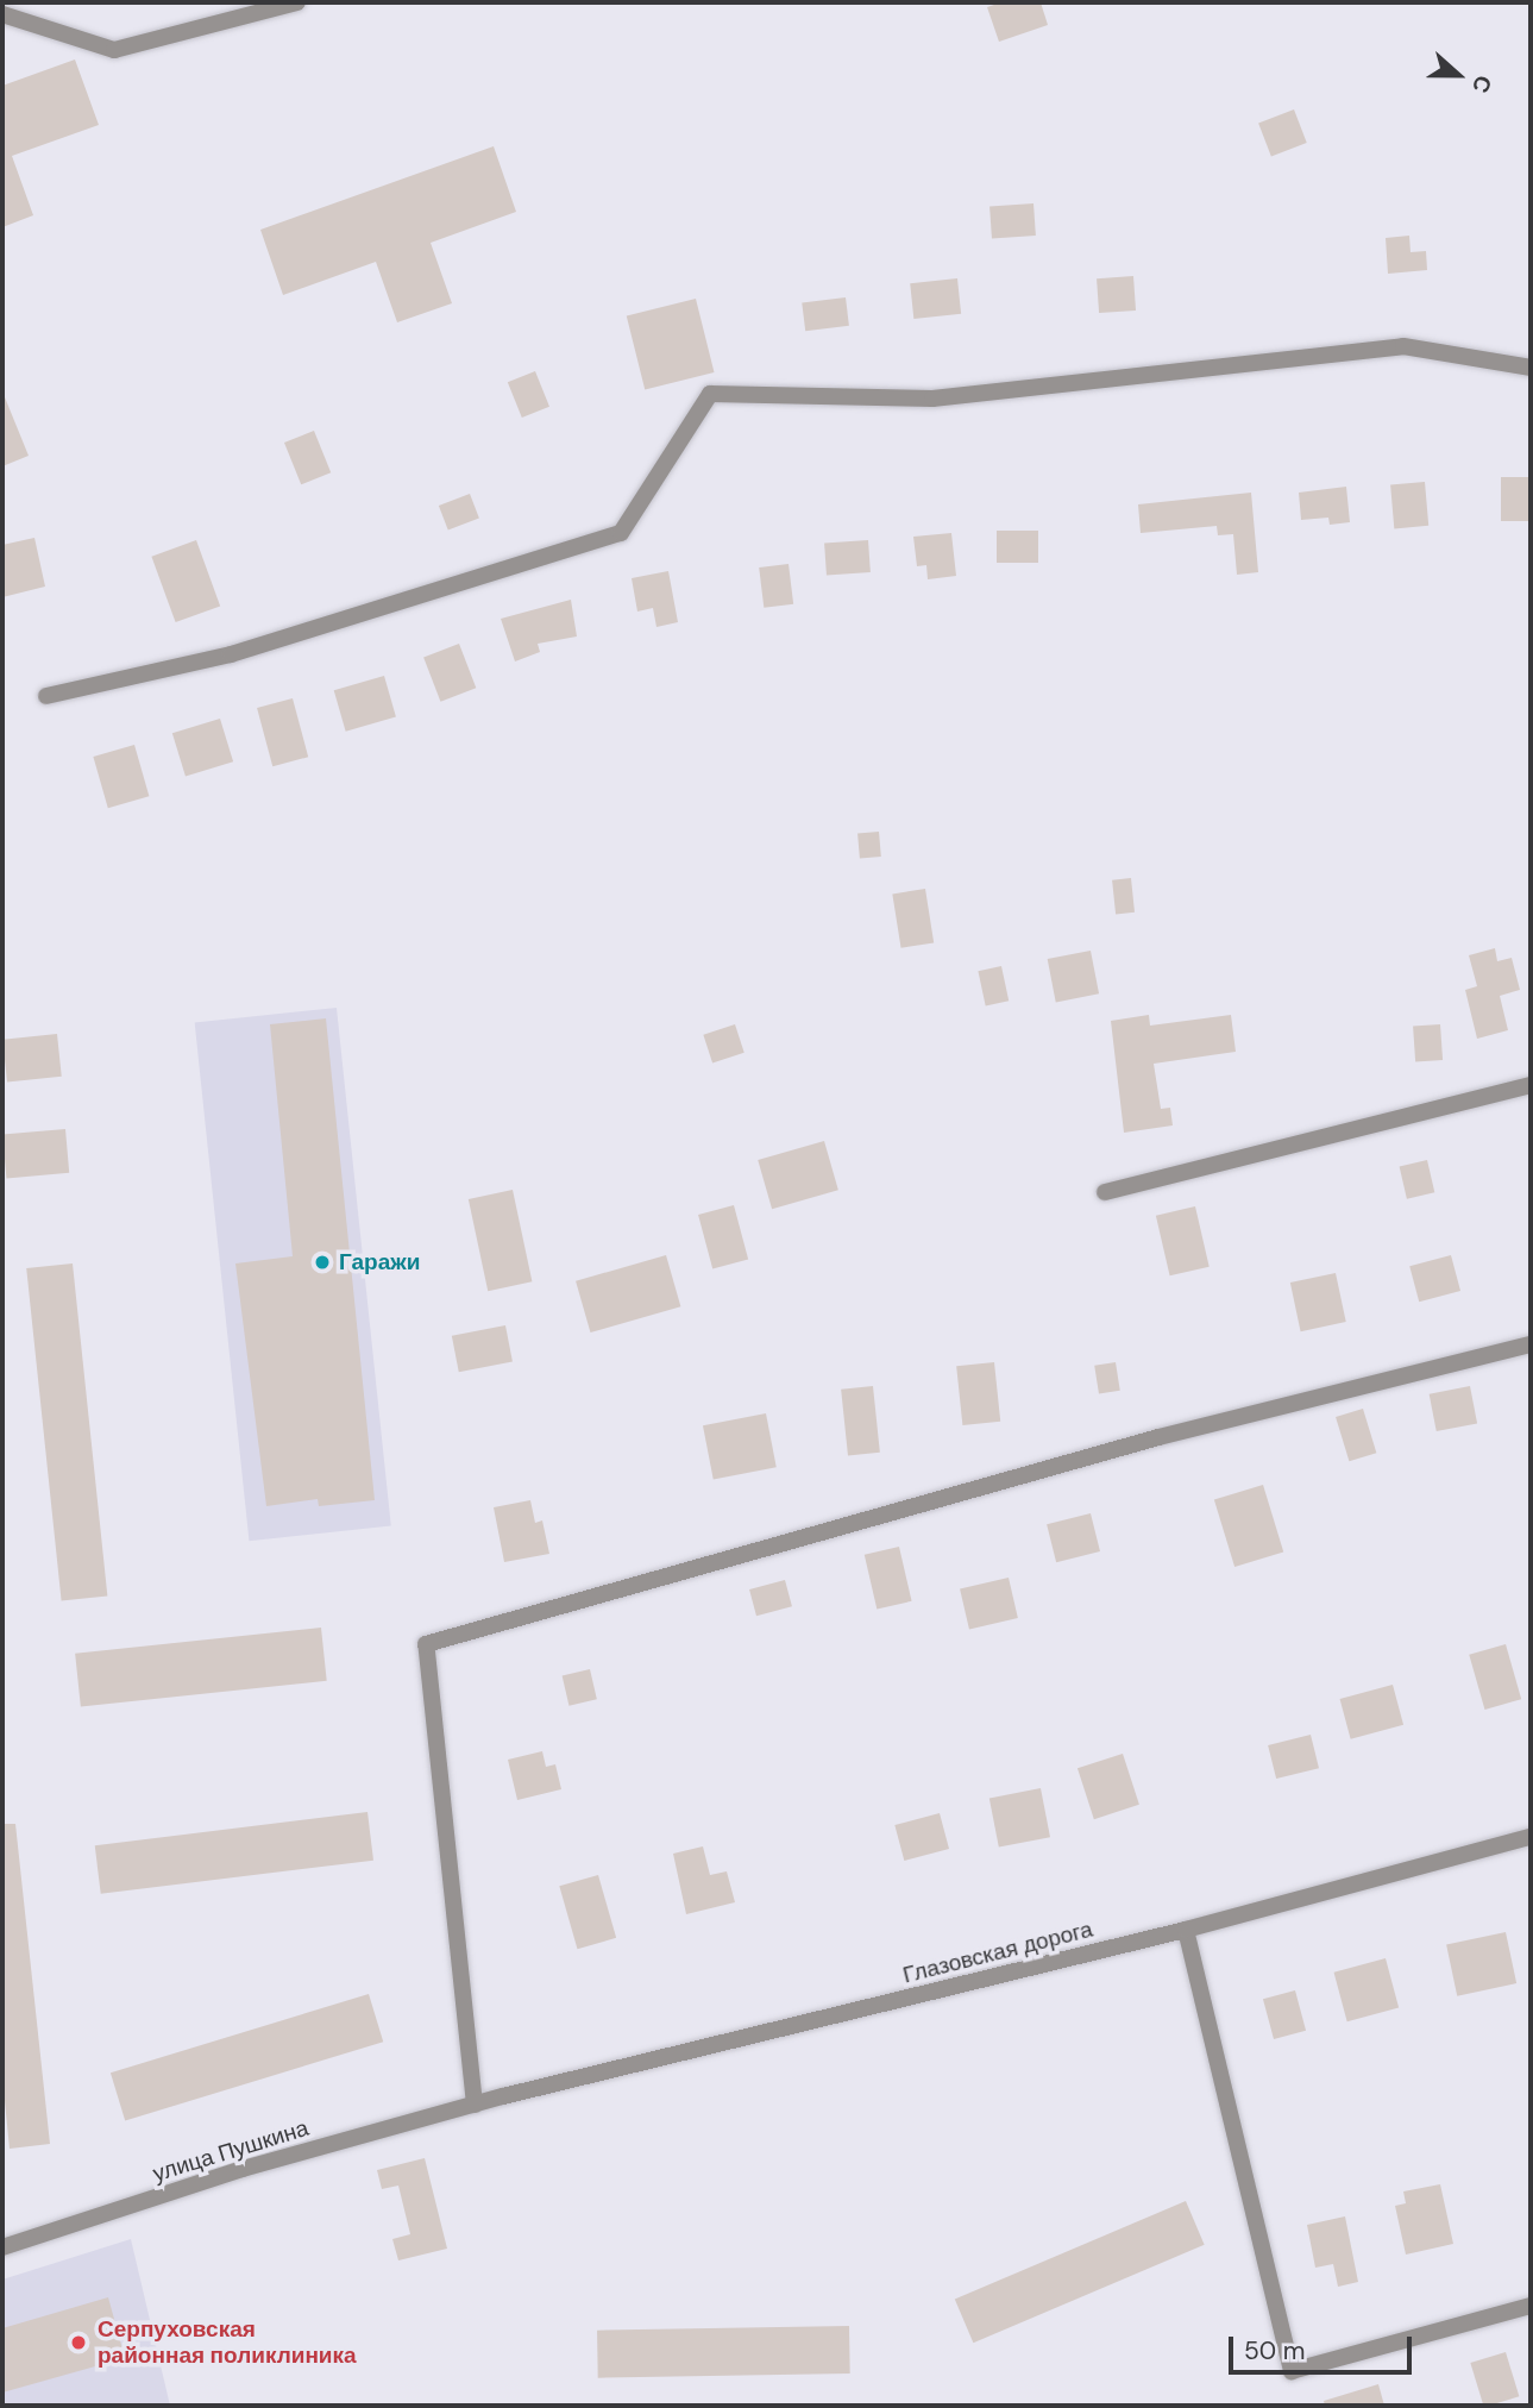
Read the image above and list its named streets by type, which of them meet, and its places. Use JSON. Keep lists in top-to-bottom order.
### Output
{
  "streets": {
    "street": ["Глазовская дорога", "улица Пушкина"]
  },
  "crossings": [
    ["Глазовская дорога", "улица Пушкина"]
  ],
  "places": ["Гаражи", "Серпуховская районная поликлиника"],
  "scale_bar": "50 m",
  "north": "right"
}
